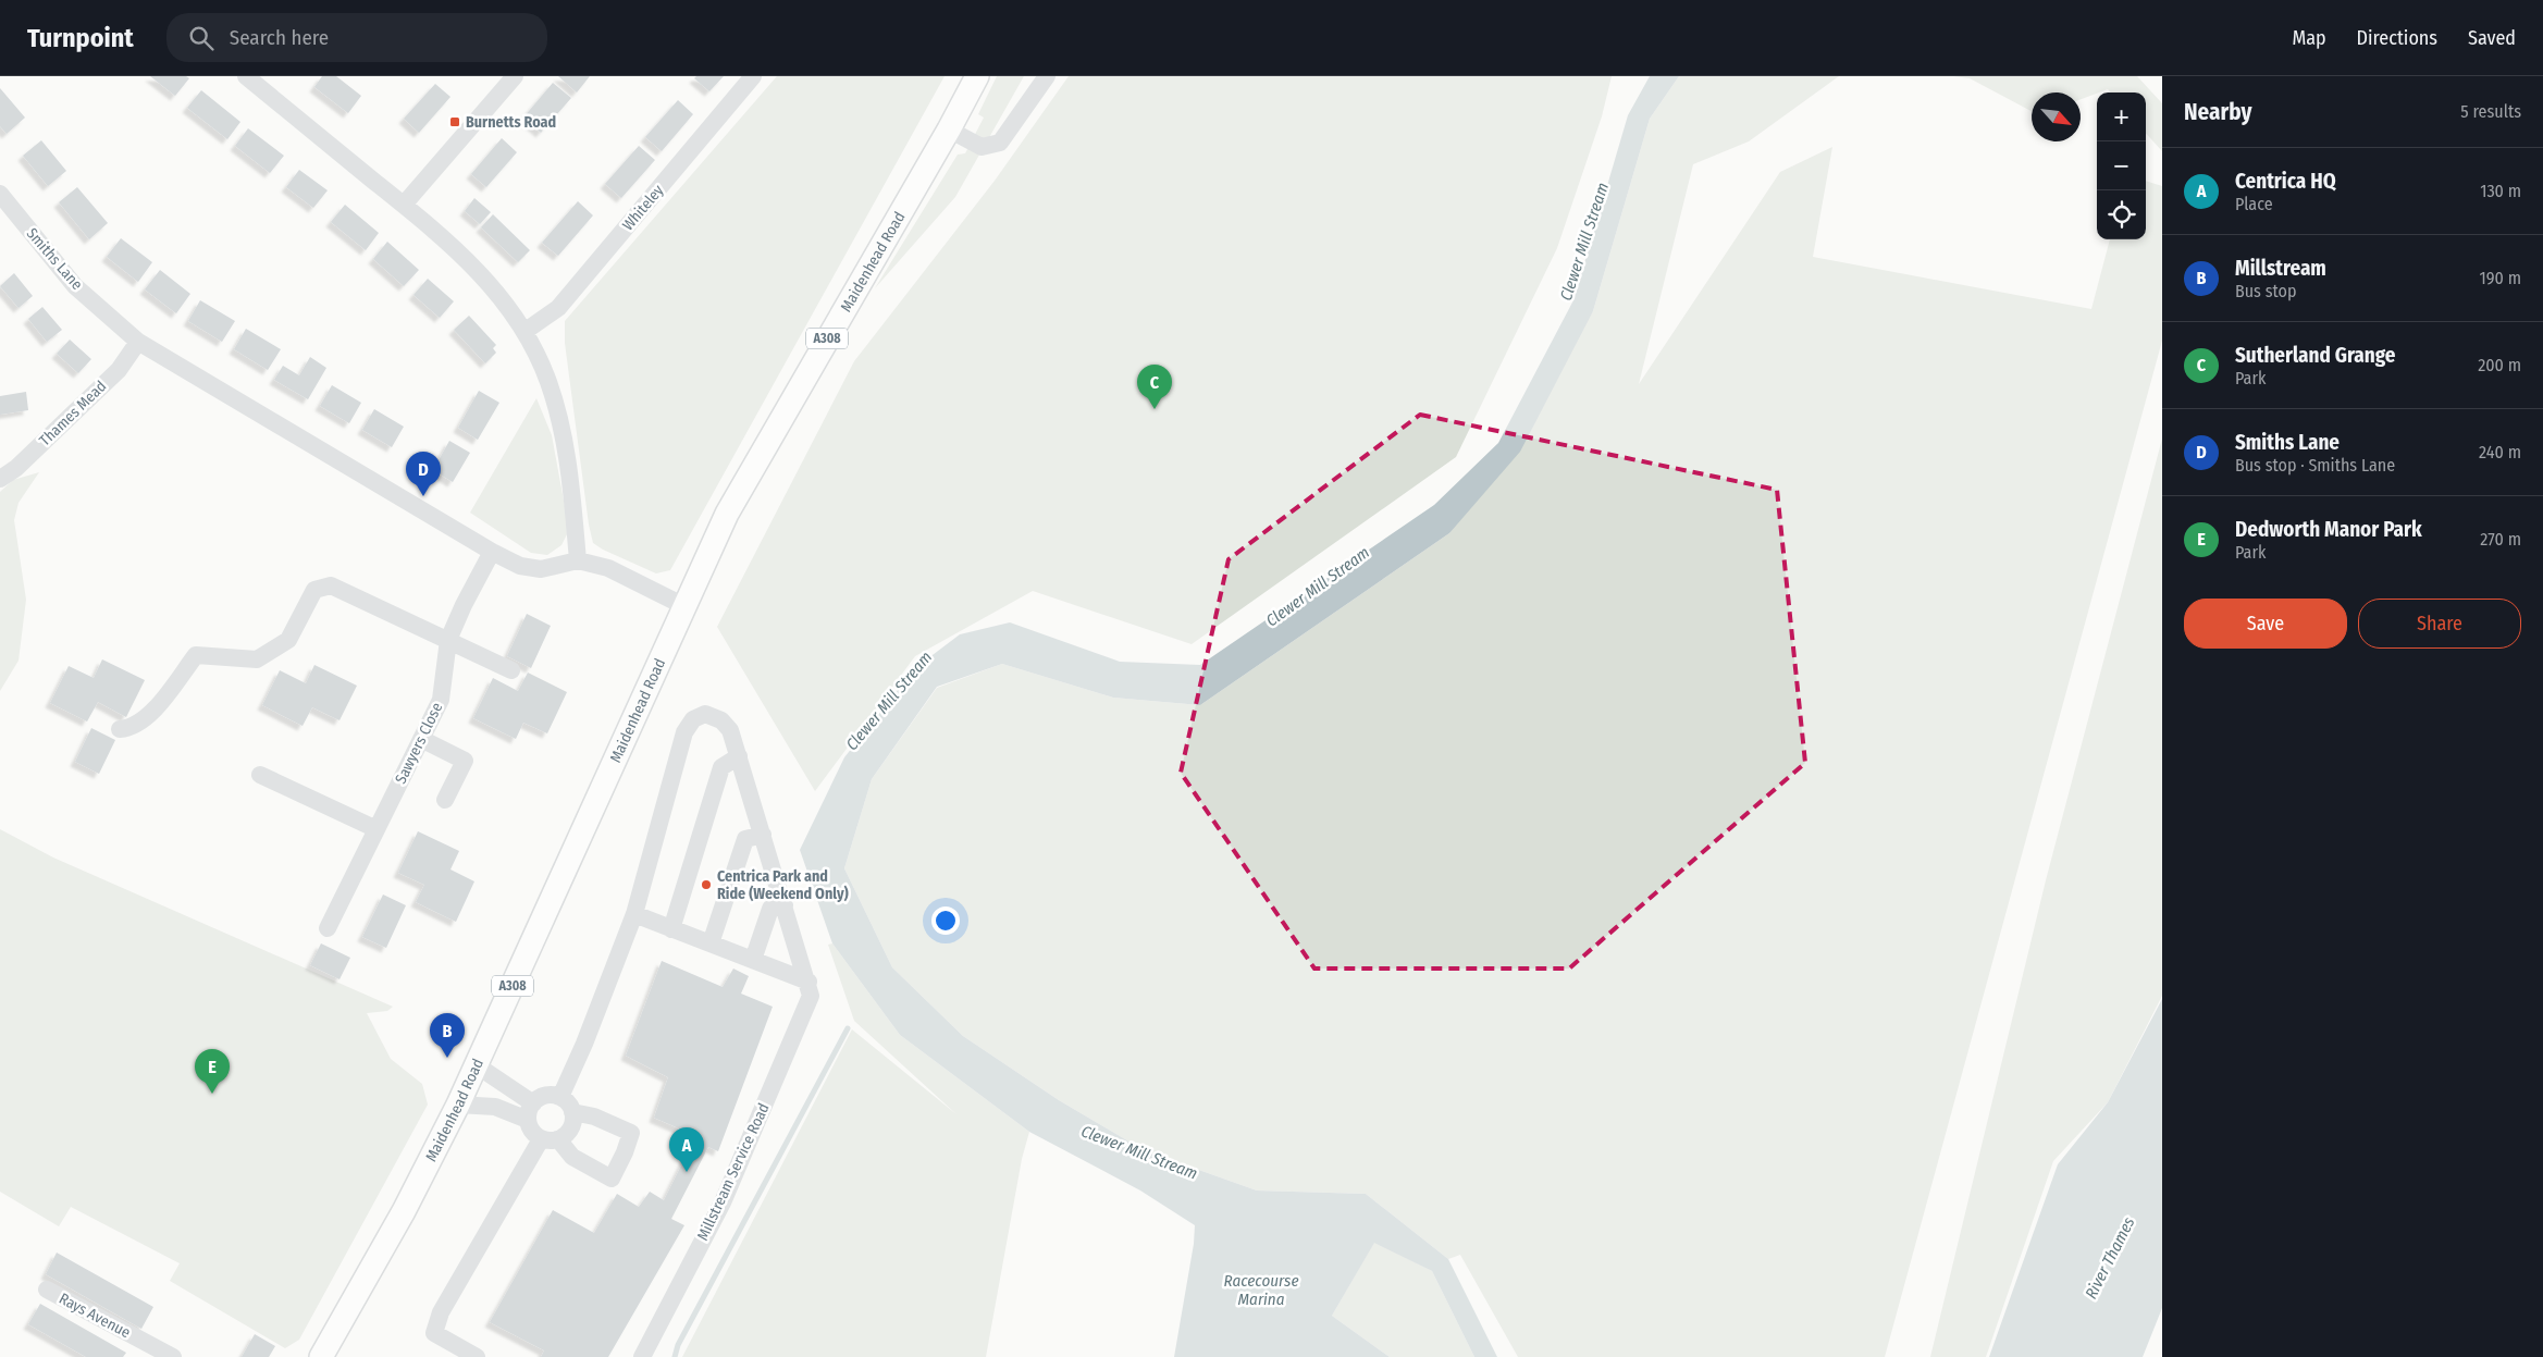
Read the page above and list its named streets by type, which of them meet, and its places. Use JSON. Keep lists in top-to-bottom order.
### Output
{
  "streets": {
    "main road": ["Maidenhead Road", "A308"],
    "street": [
      "Whiteley",
      "Smiths Lane",
      "Thames Mead",
      "Sawyers Close",
      "Millstream Service Road",
      "Rays Avenue"
    ]
  },
  "crossings": [
    ["Smiths Lane", "Maidenhead Road"],
    ["Smiths Lane", "Thames Mead"],
    ["Smiths Lane", "Sawyers Close"]
  ],
  "water": ["Clewer Mill Stream", "River Thames", "Racecourse Marina"],
  "places": {
    "transit": ["Burnetts Road"],
    "other": ["Centrica Park and Ride (Weekend Only)"]
  },
  "north": "bottom right",
  "page": {
    "header": "Turnpoint",
    "search": "Search here",
    "nav": ["Map", "Directions", "Saved"],
    "heading": ["Nearby", "5 results"],
    "map_buttons": ["+", "−"],
    "list": [
      {
        "mark": "A",
        "name": "Centrica HQ",
        "note": "Place",
        "value": "130 m"
      },
      {
        "mark": "B",
        "name": "Millstream",
        "note": "Bus stop",
        "value": "190 m"
      },
      {
        "mark": "C",
        "name": "Sutherland Grange",
        "note": "Park",
        "value": "200 m"
      },
      {
        "mark": "D",
        "name": "Smiths Lane",
        "note": "Bus stop · Smiths Lane",
        "value": "240 m"
      },
      {
        "mark": "E",
        "name": "Dedworth Manor Park",
        "note": "Park",
        "value": "270 m"
      }
    ],
    "pins": [
      "C",
      "D",
      "B",
      "E",
      "A"
    ],
    "buttons": ["Save", "Share"]
  }
}
